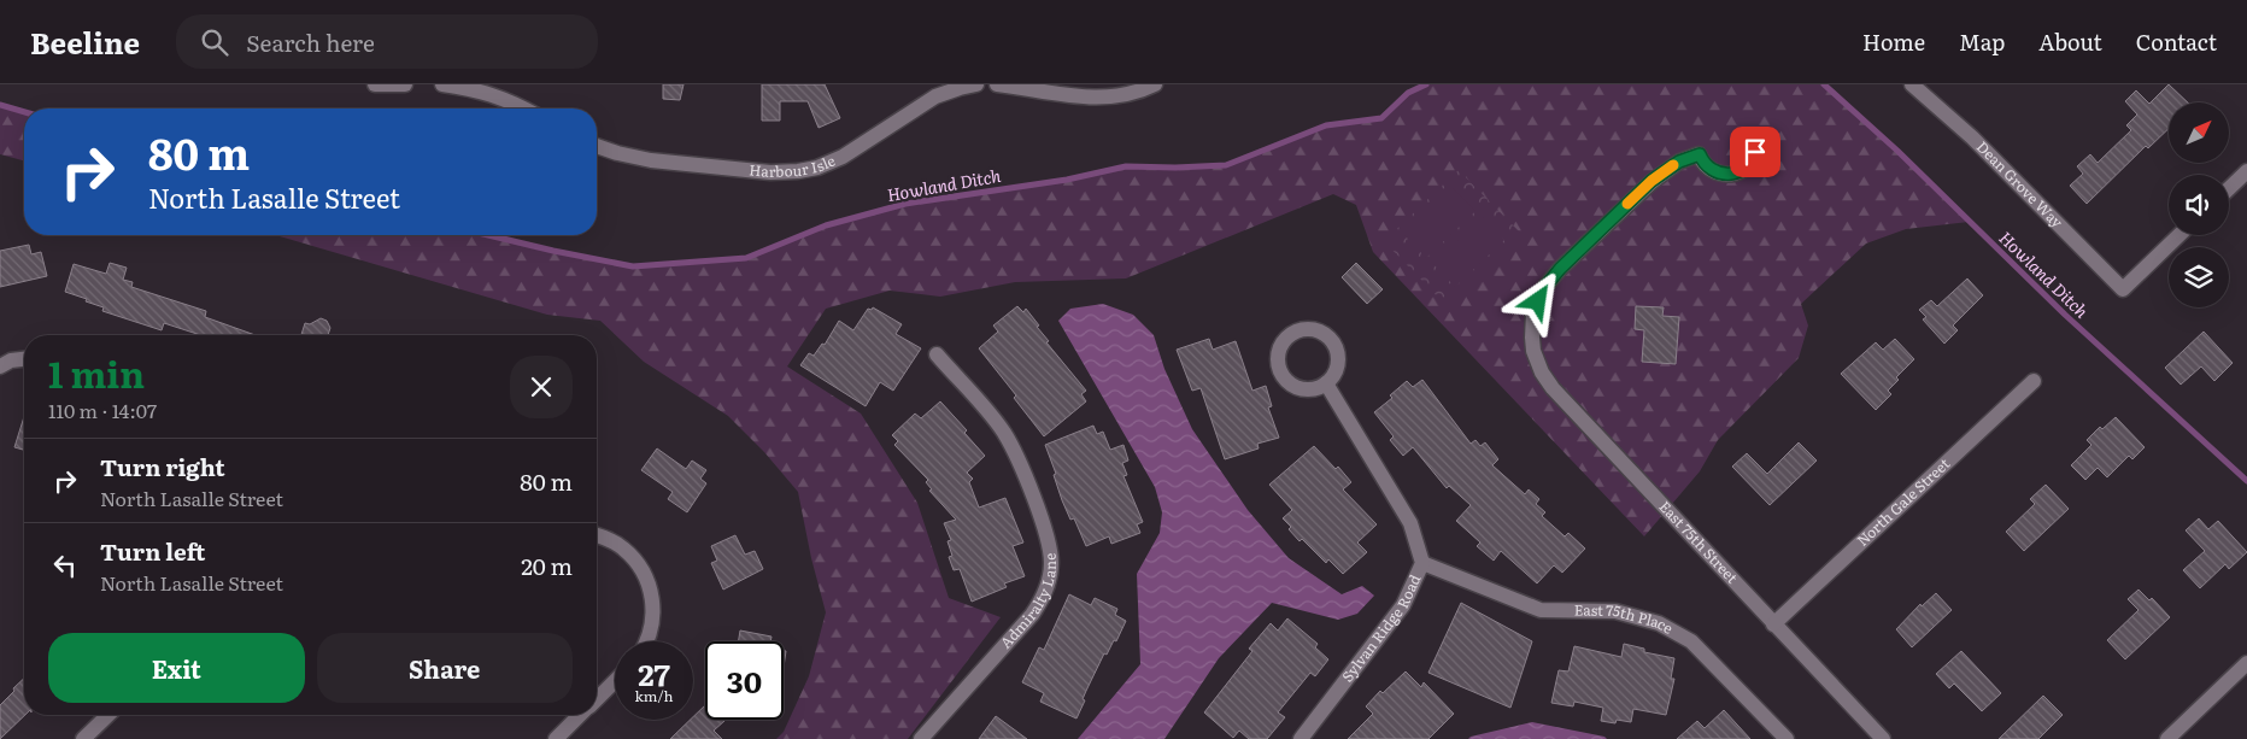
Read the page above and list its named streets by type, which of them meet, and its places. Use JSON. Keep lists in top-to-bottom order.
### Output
{
  "streets": {
    "street": [
      "Harbour Isle",
      "Dean Grove Way",
      "North Gale Street",
      "East 75th Street",
      "Admiralty Lane",
      "East 75th Place",
      "Sylvan Ridge Road"
    ]
  },
  "crossings": [
    ["North Gale Street", "East 75th Street"],
    ["East 75th Place", "Sylvan Ridge Road"]
  ],
  "water": ["Howland Ditch"],
  "north": "top right",
  "page": {
    "header": "Beeline",
    "search": "Search here",
    "nav": [
      "Home",
      "Map",
      "About",
      "Contact"
    ],
    "turn": ["80 m", "North Lasalle Street"],
    "heading": ["1 min", "110 m · 14:07"],
    "list": [
      {
        "name": "Turn right",
        "note": "North Lasalle Street",
        "value": "80 m"
      },
      {
        "name": "Turn left",
        "note": "North Lasalle Street",
        "value": "20 m"
      }
    ],
    "buttons": ["Exit", "Share"],
    "speed": "27 km/h",
    "limit": "30"
  }
}
